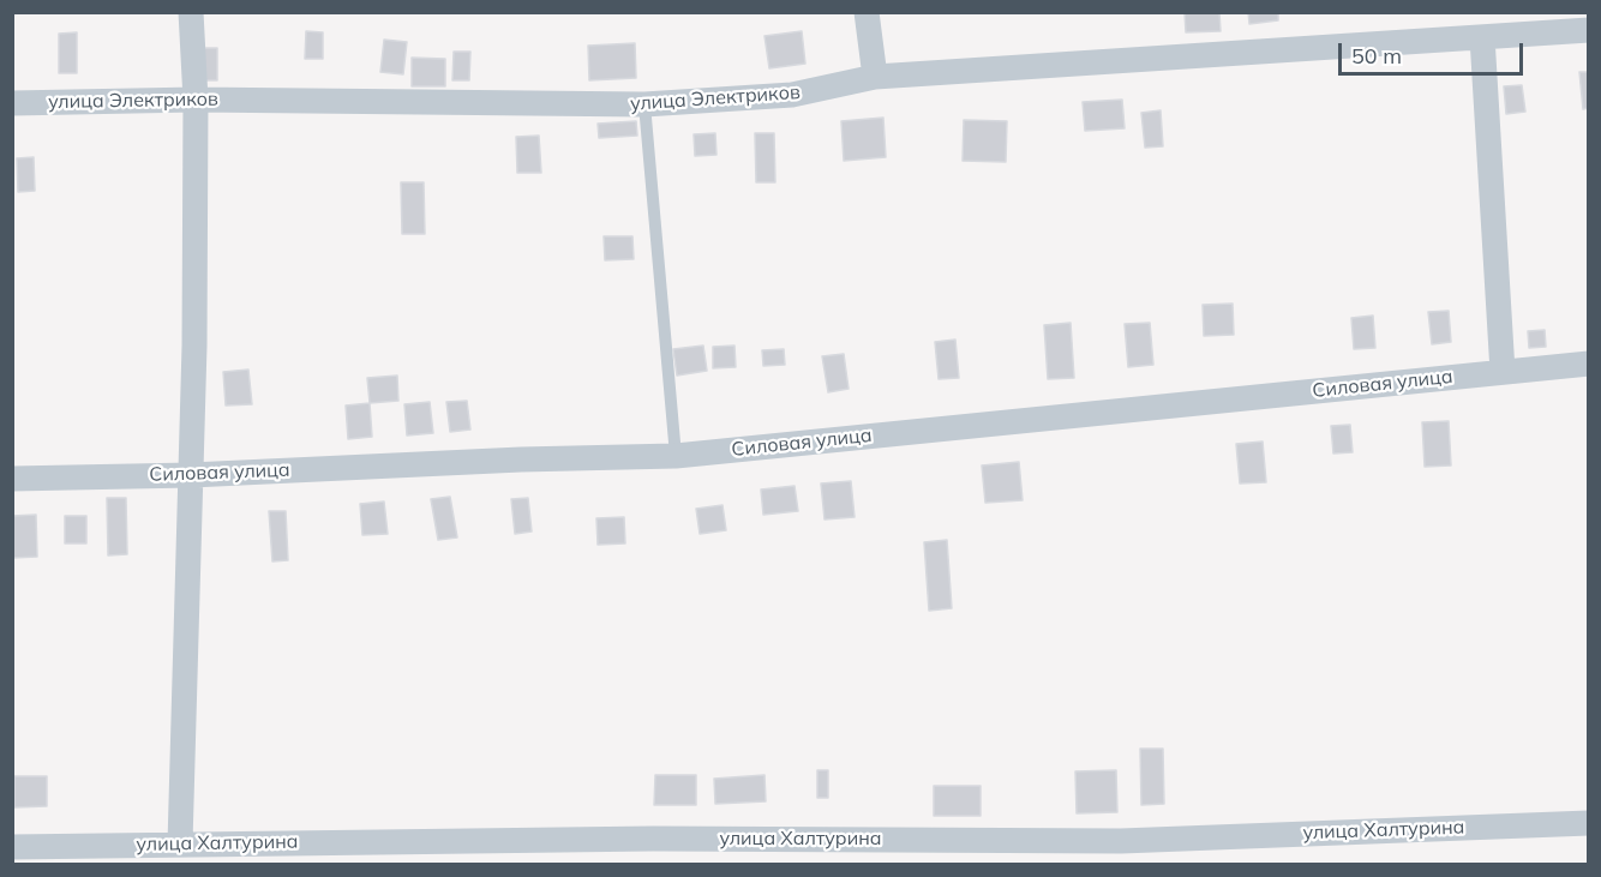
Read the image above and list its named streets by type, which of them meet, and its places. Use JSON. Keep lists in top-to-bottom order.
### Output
{
  "streets": {
    "street": ["улица Электриков", "Силовая улица", "улица Халтурина"]
  },
  "scale_bar": "50 m"
}
